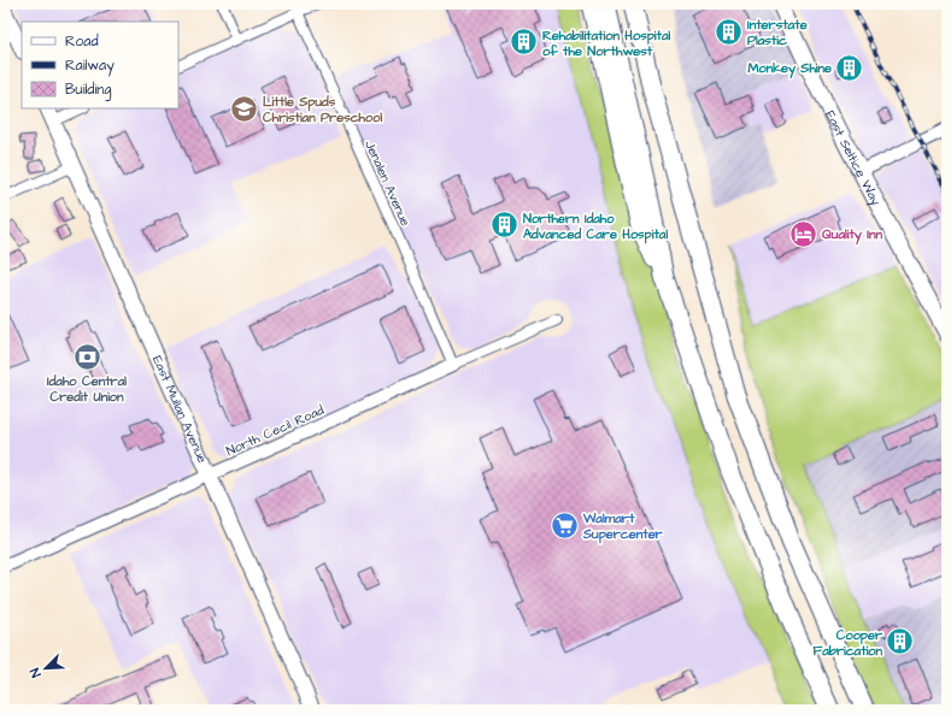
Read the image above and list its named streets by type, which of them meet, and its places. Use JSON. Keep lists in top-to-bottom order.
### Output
{
  "streets": {
    "main road": ["East Seltice Way", "East Mullan Avenue"],
    "street": ["Jenalen Avenue", "North Cecil Road"]
  },
  "crossings": [
    ["Jenalen Avenue", "North Cecil Road"],
    ["East Mullan Avenue", "North Cecil Road"]
  ],
  "places": {
    "building": [
      "Interstate Plastic",
      "Rehabilitation Hospital of the Northwest",
      "Monkey Shine",
      "Northern Idaho Advanced Care Hospital",
      "Cooper Fabrication"
    ],
    "school or university": ["Little Spuds Christian Preschool"],
    "hotel": ["Quality Inn"],
    "bank": ["Idaho Central Credit Union"],
    "supermarket": ["Walmart Supercenter"]
  },
  "legend": ["Road", "Railway", "Building"],
  "north": "bottom left"
}
